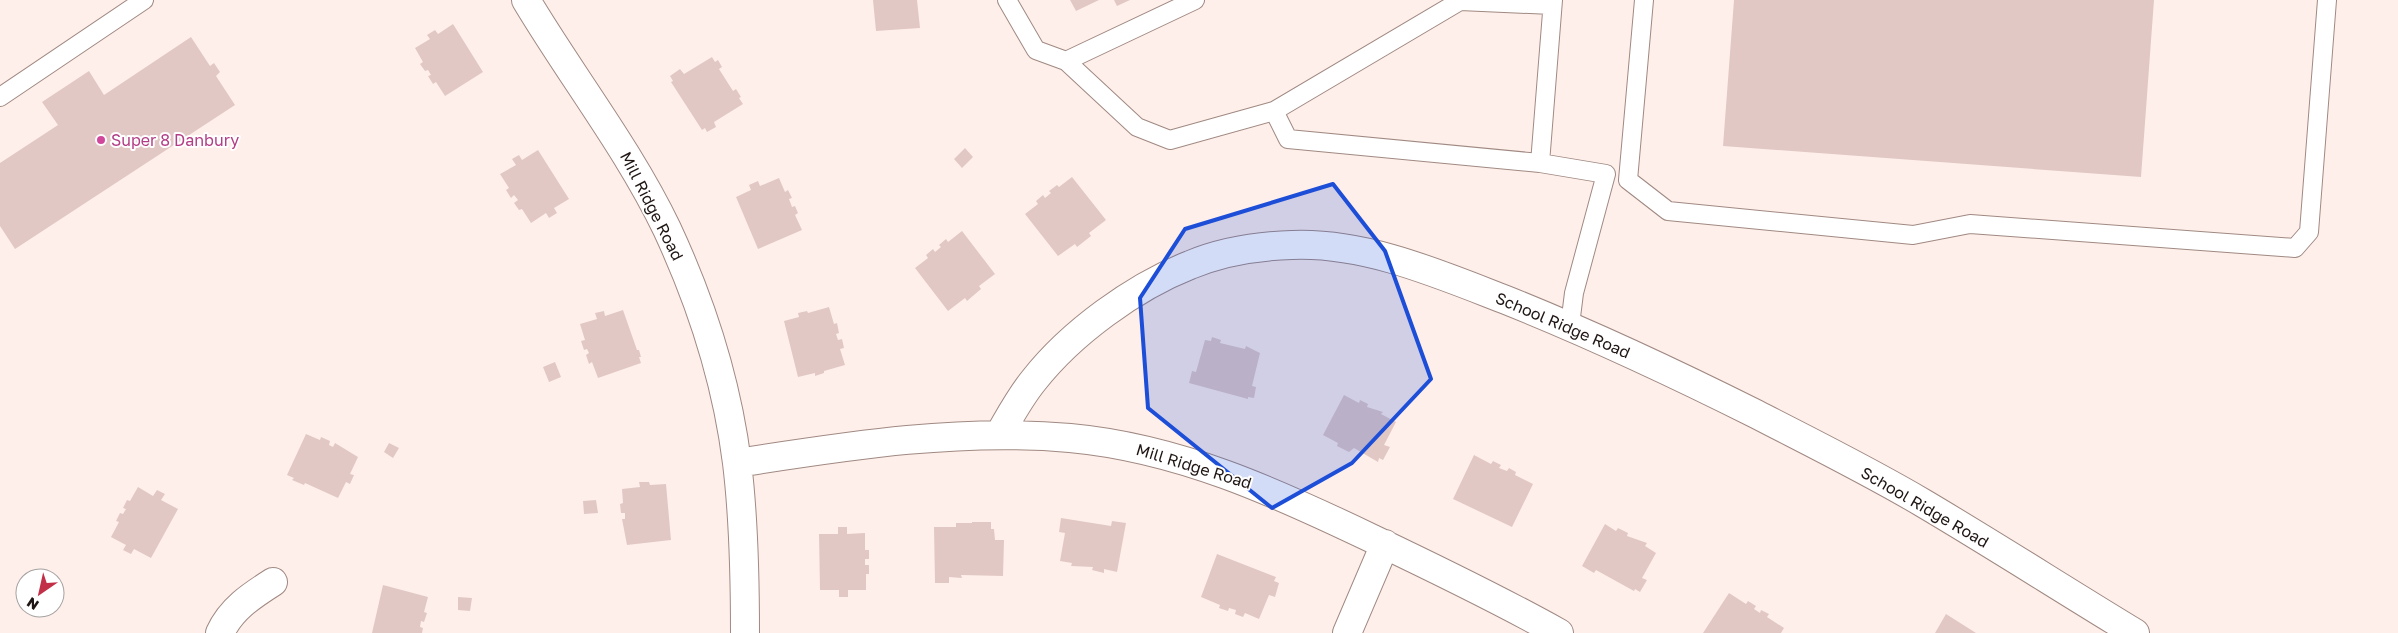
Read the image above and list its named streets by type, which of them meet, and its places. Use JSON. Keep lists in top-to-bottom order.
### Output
{
  "streets": {
    "street": ["Mill Ridge Road", "School Ridge Road"]
  },
  "crossings": [
    ["Mill Ridge Road", "School Ridge Road"]
  ],
  "places": ["Super 8 Danbury"],
  "north": "bottom left"
}
